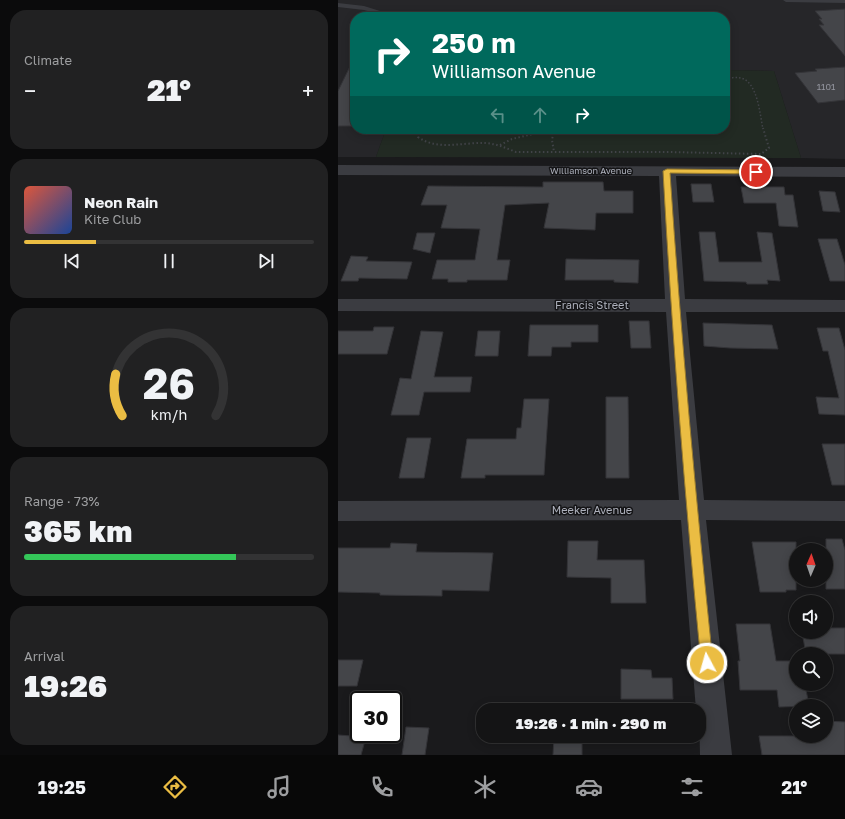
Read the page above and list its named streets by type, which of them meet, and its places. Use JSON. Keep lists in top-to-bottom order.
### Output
{
  "streets": {
    "street": ["Williamson Avenue", "Francis Street", "Meeker Avenue"]
  },
  "house_numbers": ["1101"],
  "north": "top",
  "page": {
    "tile": [
      "Climate",
      ["Range · 73%", "365 km"],
      ["Arrival", "19:26"]
    ],
    "turn": ["250 m", "Williamson Avenue"],
    "heat": ["−", "21°", "+"],
    "song": ["Neon Rain", "Kite Club"],
    "limit": "30",
    "trip": "19:26 · 1 min · 290 m",
    "tabs": ["19:25", "21°"],
    "gauge": ["26", "km/h"]
  }
}
